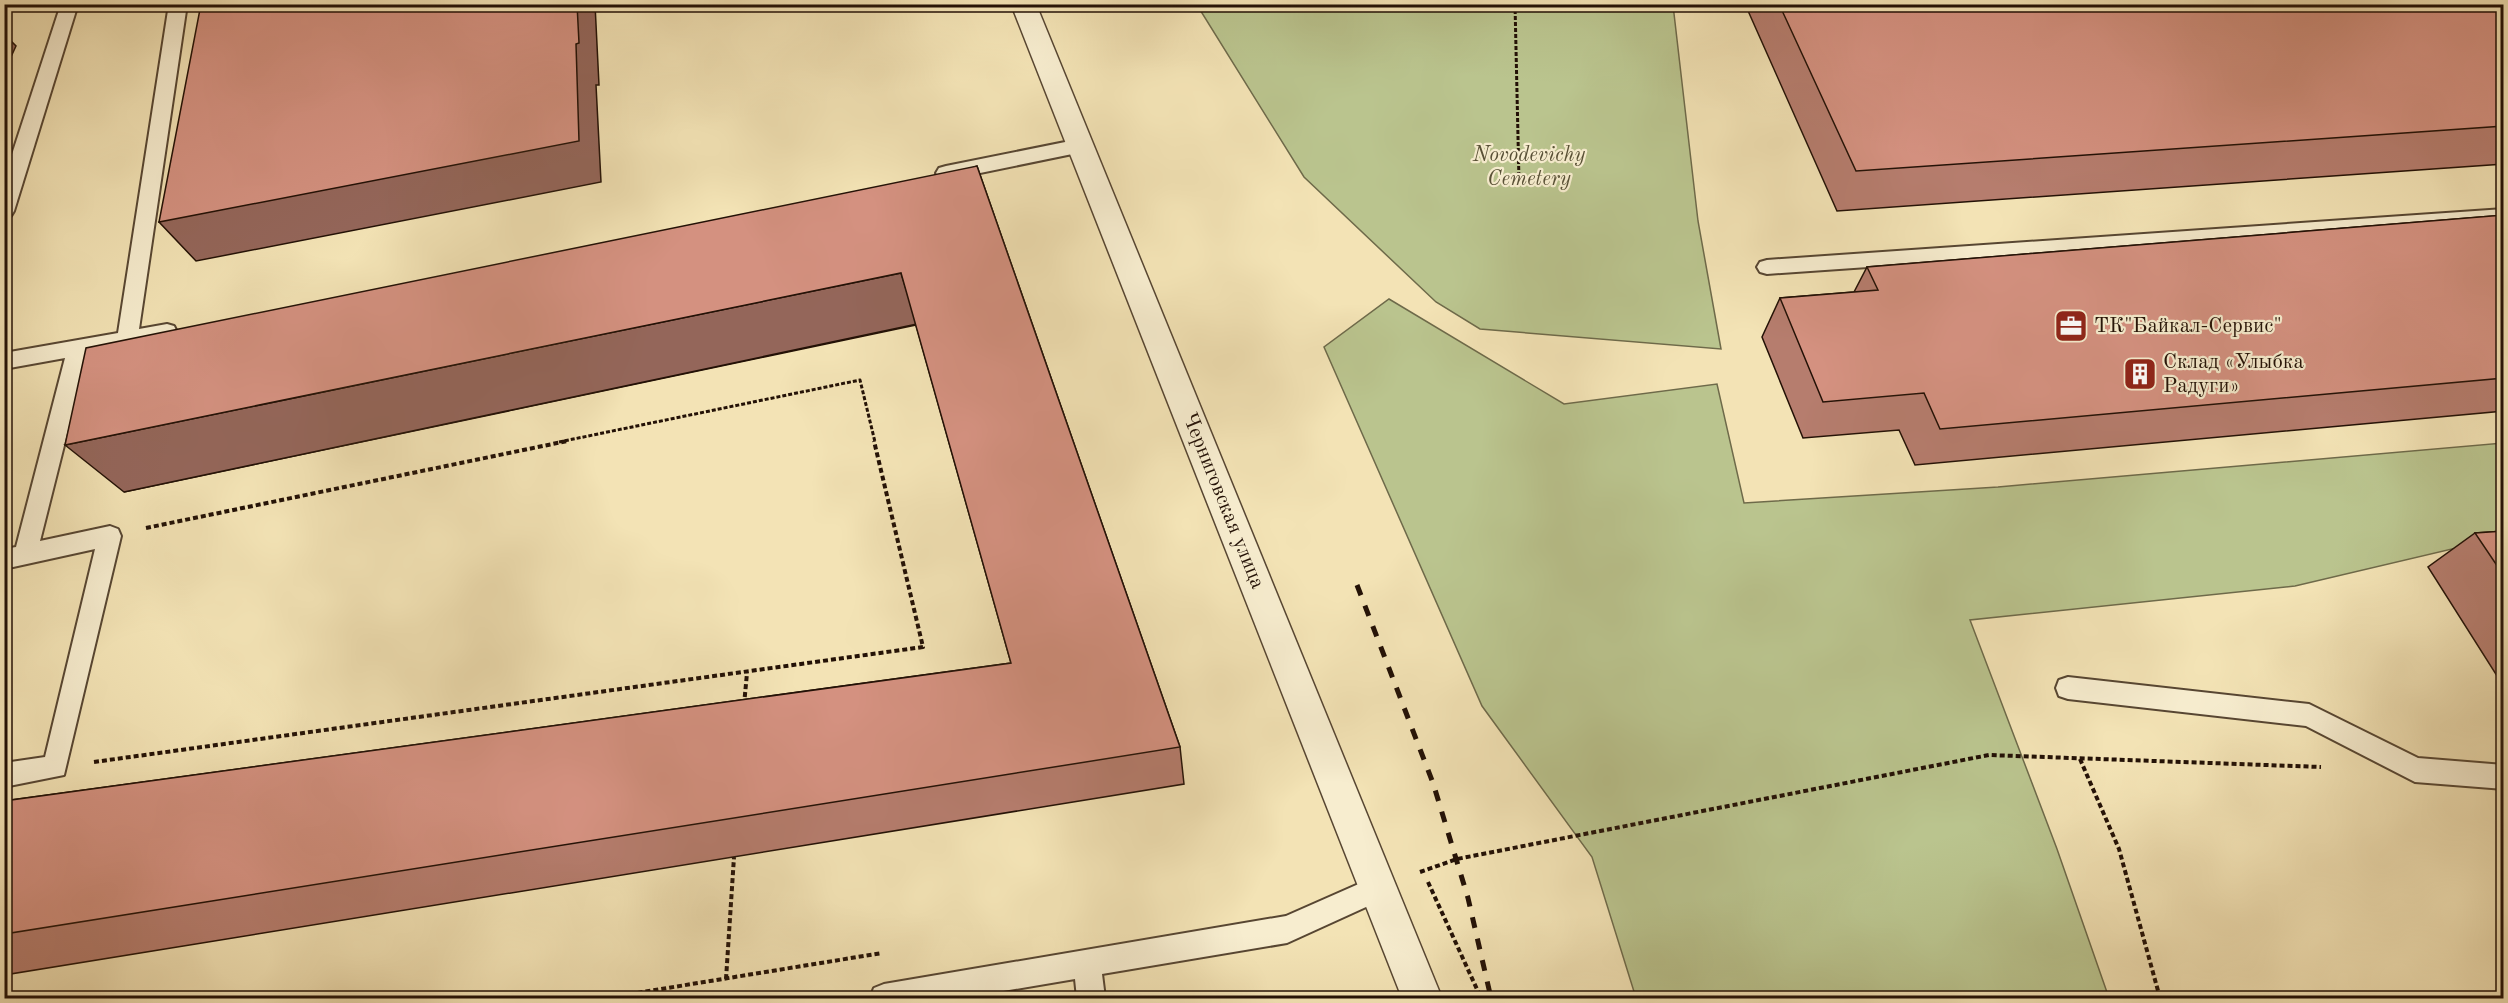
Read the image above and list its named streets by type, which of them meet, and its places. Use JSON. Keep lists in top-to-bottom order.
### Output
{
  "streets": {
    "street": ["Черниговская улица"]
  },
  "parks": ["Novodevichy Cemetery"],
  "places": {
    "office": ["ТК\"Байкал-Сервис\""],
    "building": ["Склад «Улыбка Радуги»"]
  }
}
